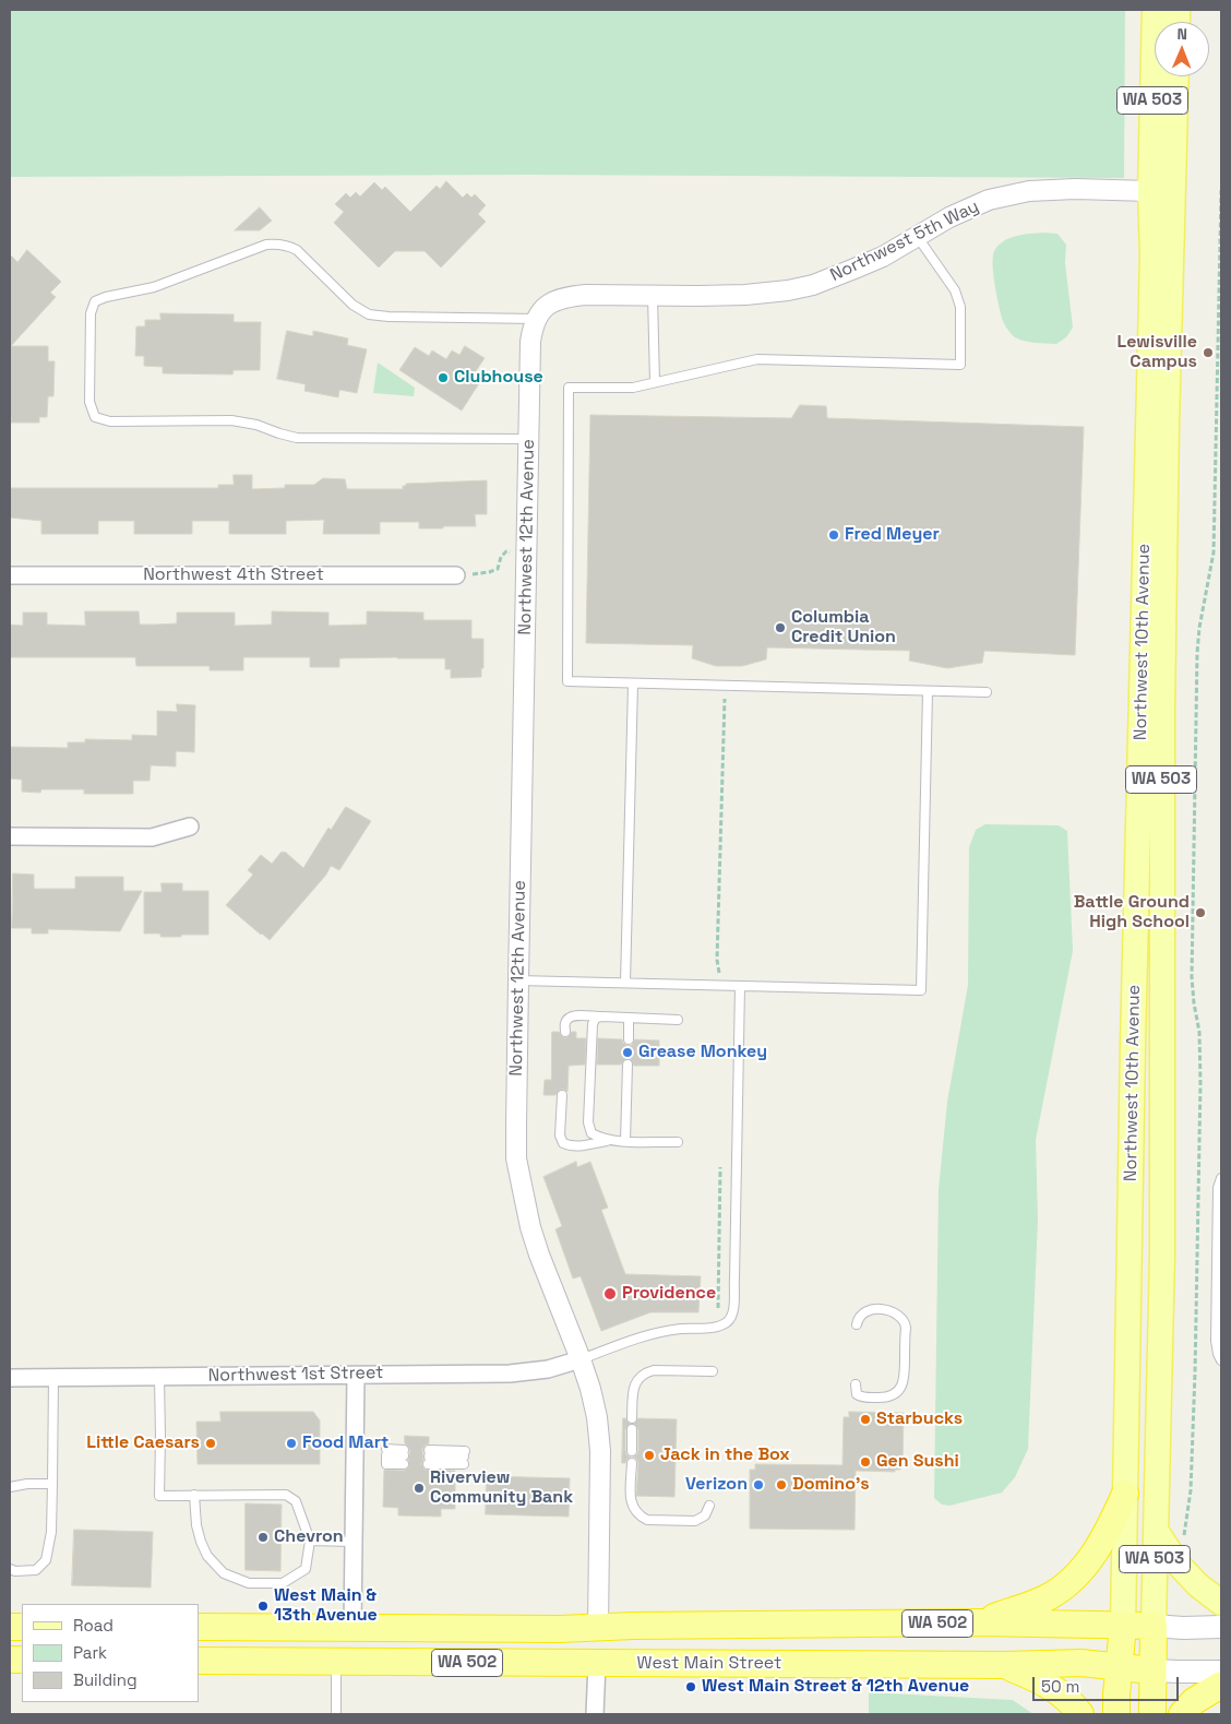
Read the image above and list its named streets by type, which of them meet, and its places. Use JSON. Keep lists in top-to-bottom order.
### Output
{
  "streets": {
    "highway": [
      "WA 503",
      "Northwest 10th Avenue",
      "WA 502",
      "West Main Street"
    ],
    "street": [
      "Northwest 5th Way",
      "Northwest 12th Avenue",
      "Northwest 4th Street",
      "Northwest 1st Street"
    ]
  },
  "crossings": [
    ["WA 503", "Northwest 10th Avenue"],
    ["WA 503", "WA 502"],
    ["WA 503", "West Main Street"],
    ["Northwest 5th Way", "Northwest 12th Avenue"],
    ["Northwest 5th Way", "Northwest 10th Avenue"],
    ["Northwest 12th Avenue", "Northwest 1st Street"],
    ["Northwest 12th Avenue", "WA 502"],
    ["Northwest 10th Avenue", "WA 502"],
    ["Northwest 10th Avenue", "West Main Street"]
  ],
  "places": [
    "Lewisville Campus",
    "Clubhouse",
    "Fred Meyer",
    "Columbia Credit Union",
    "Battle Ground High School",
    "Grease Monkey",
    "Providence",
    "Starbucks",
    "Little Caesars",
    "Food Mart",
    "Jack in the Box",
    "Gen Sushi",
    "Verizon",
    "Domino's",
    "Riverview Community Bank",
    "Chevron",
    "West Main & 13th Avenue",
    "West Main Street & 12th Avenue"
  ],
  "legend": ["Road", "Park", "Building"],
  "scale_bar": "50 m",
  "north": "top"
}
